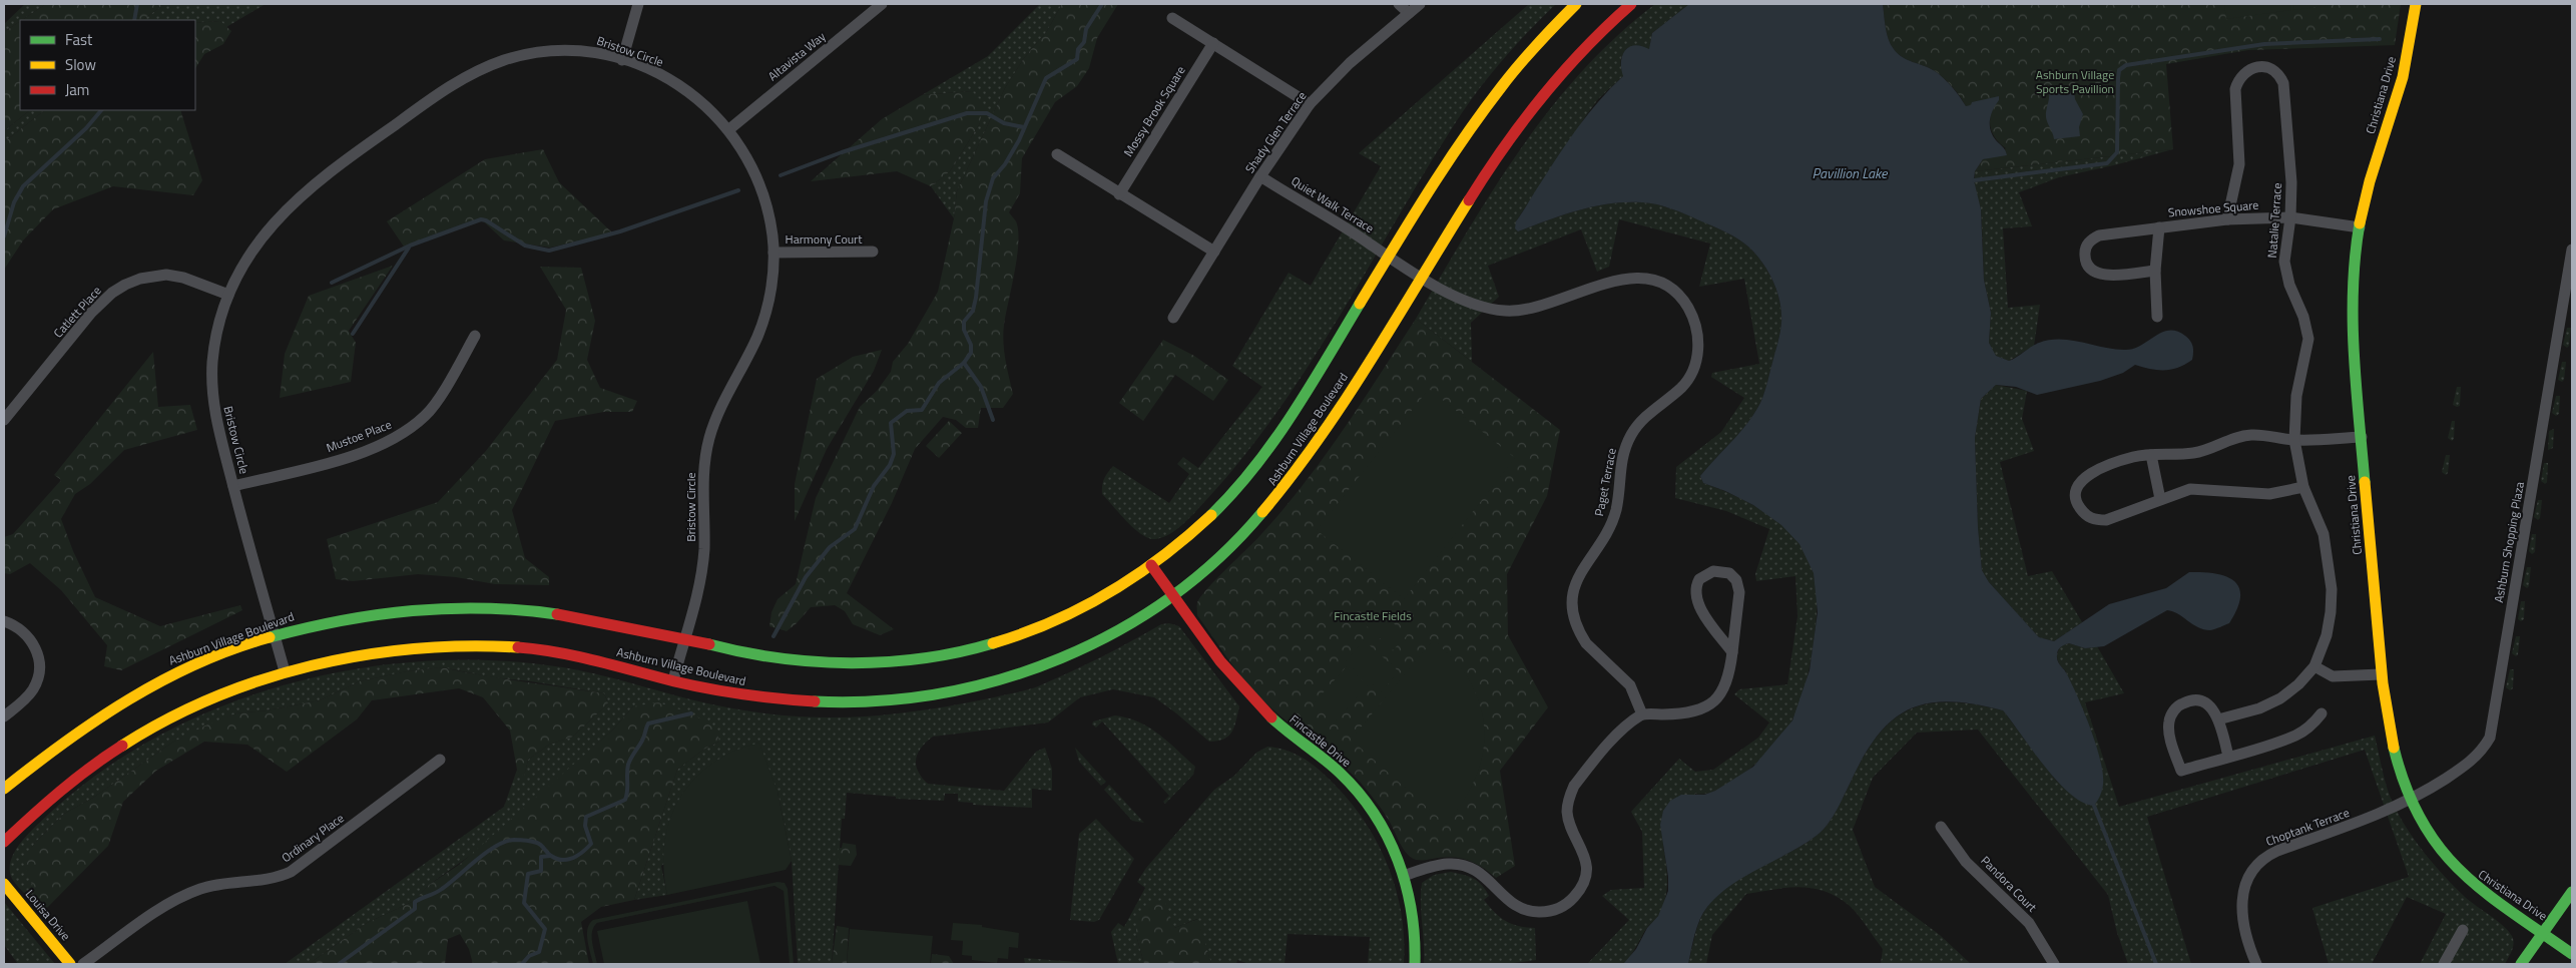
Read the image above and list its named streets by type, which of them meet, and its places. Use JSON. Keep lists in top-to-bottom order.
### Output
{
  "streets": {
    "main road": [
      "Christiana Drive",
      "Ashburn Village Boulevard",
      "Fincastle Drive",
      "Louisa Drive"
    ],
    "street": [
      "Bristow Circle",
      "Altavista Way",
      "Mossy Brook Square",
      "Shady Glen Terrace",
      "Quiet Walk Terrace",
      "Snowshoe Square",
      "Natalie Terrace",
      "Harmony Court",
      "Catlett Place",
      "Mustoe Place",
      "Paget Terrace",
      "Ashburn Shopping Plaza",
      "Choptank Terrace",
      "Ordinary Place",
      "Pandora Court"
    ]
  },
  "crossings": [
    ["Bristow Circle", "Altavista Way"],
    ["Bristow Circle", "Harmony Court"],
    ["Bristow Circle", "Catlett Place"],
    ["Bristow Circle", "Ashburn Village Boulevard"],
    ["Bristow Circle", "Mustoe Place"],
    ["Christiana Drive", "Snowshoe Square"],
    ["Christiana Drive", "Ashburn Shopping Plaza"],
    ["Christiana Drive", "Choptank Terrace"],
    ["Shady Glen Terrace", "Quiet Walk Terrace"],
    ["Quiet Walk Terrace", "Ashburn Village Boulevard"],
    ["Quiet Walk Terrace", "Paget Terrace"],
    ["Snowshoe Square", "Natalie Terrace"],
    ["Ashburn Village Boulevard", "Paget Terrace"],
    ["Ashburn Village Boulevard", "Fincastle Drive"],
    ["Ashburn Shopping Plaza", "Choptank Terrace"]
  ],
  "water": ["Pavillion Lake"],
  "parks": ["Ashburn Village Sports Pavillion", "Fincastle Fields"],
  "legend": ["Fast", "Slow", "Jam"]
}
